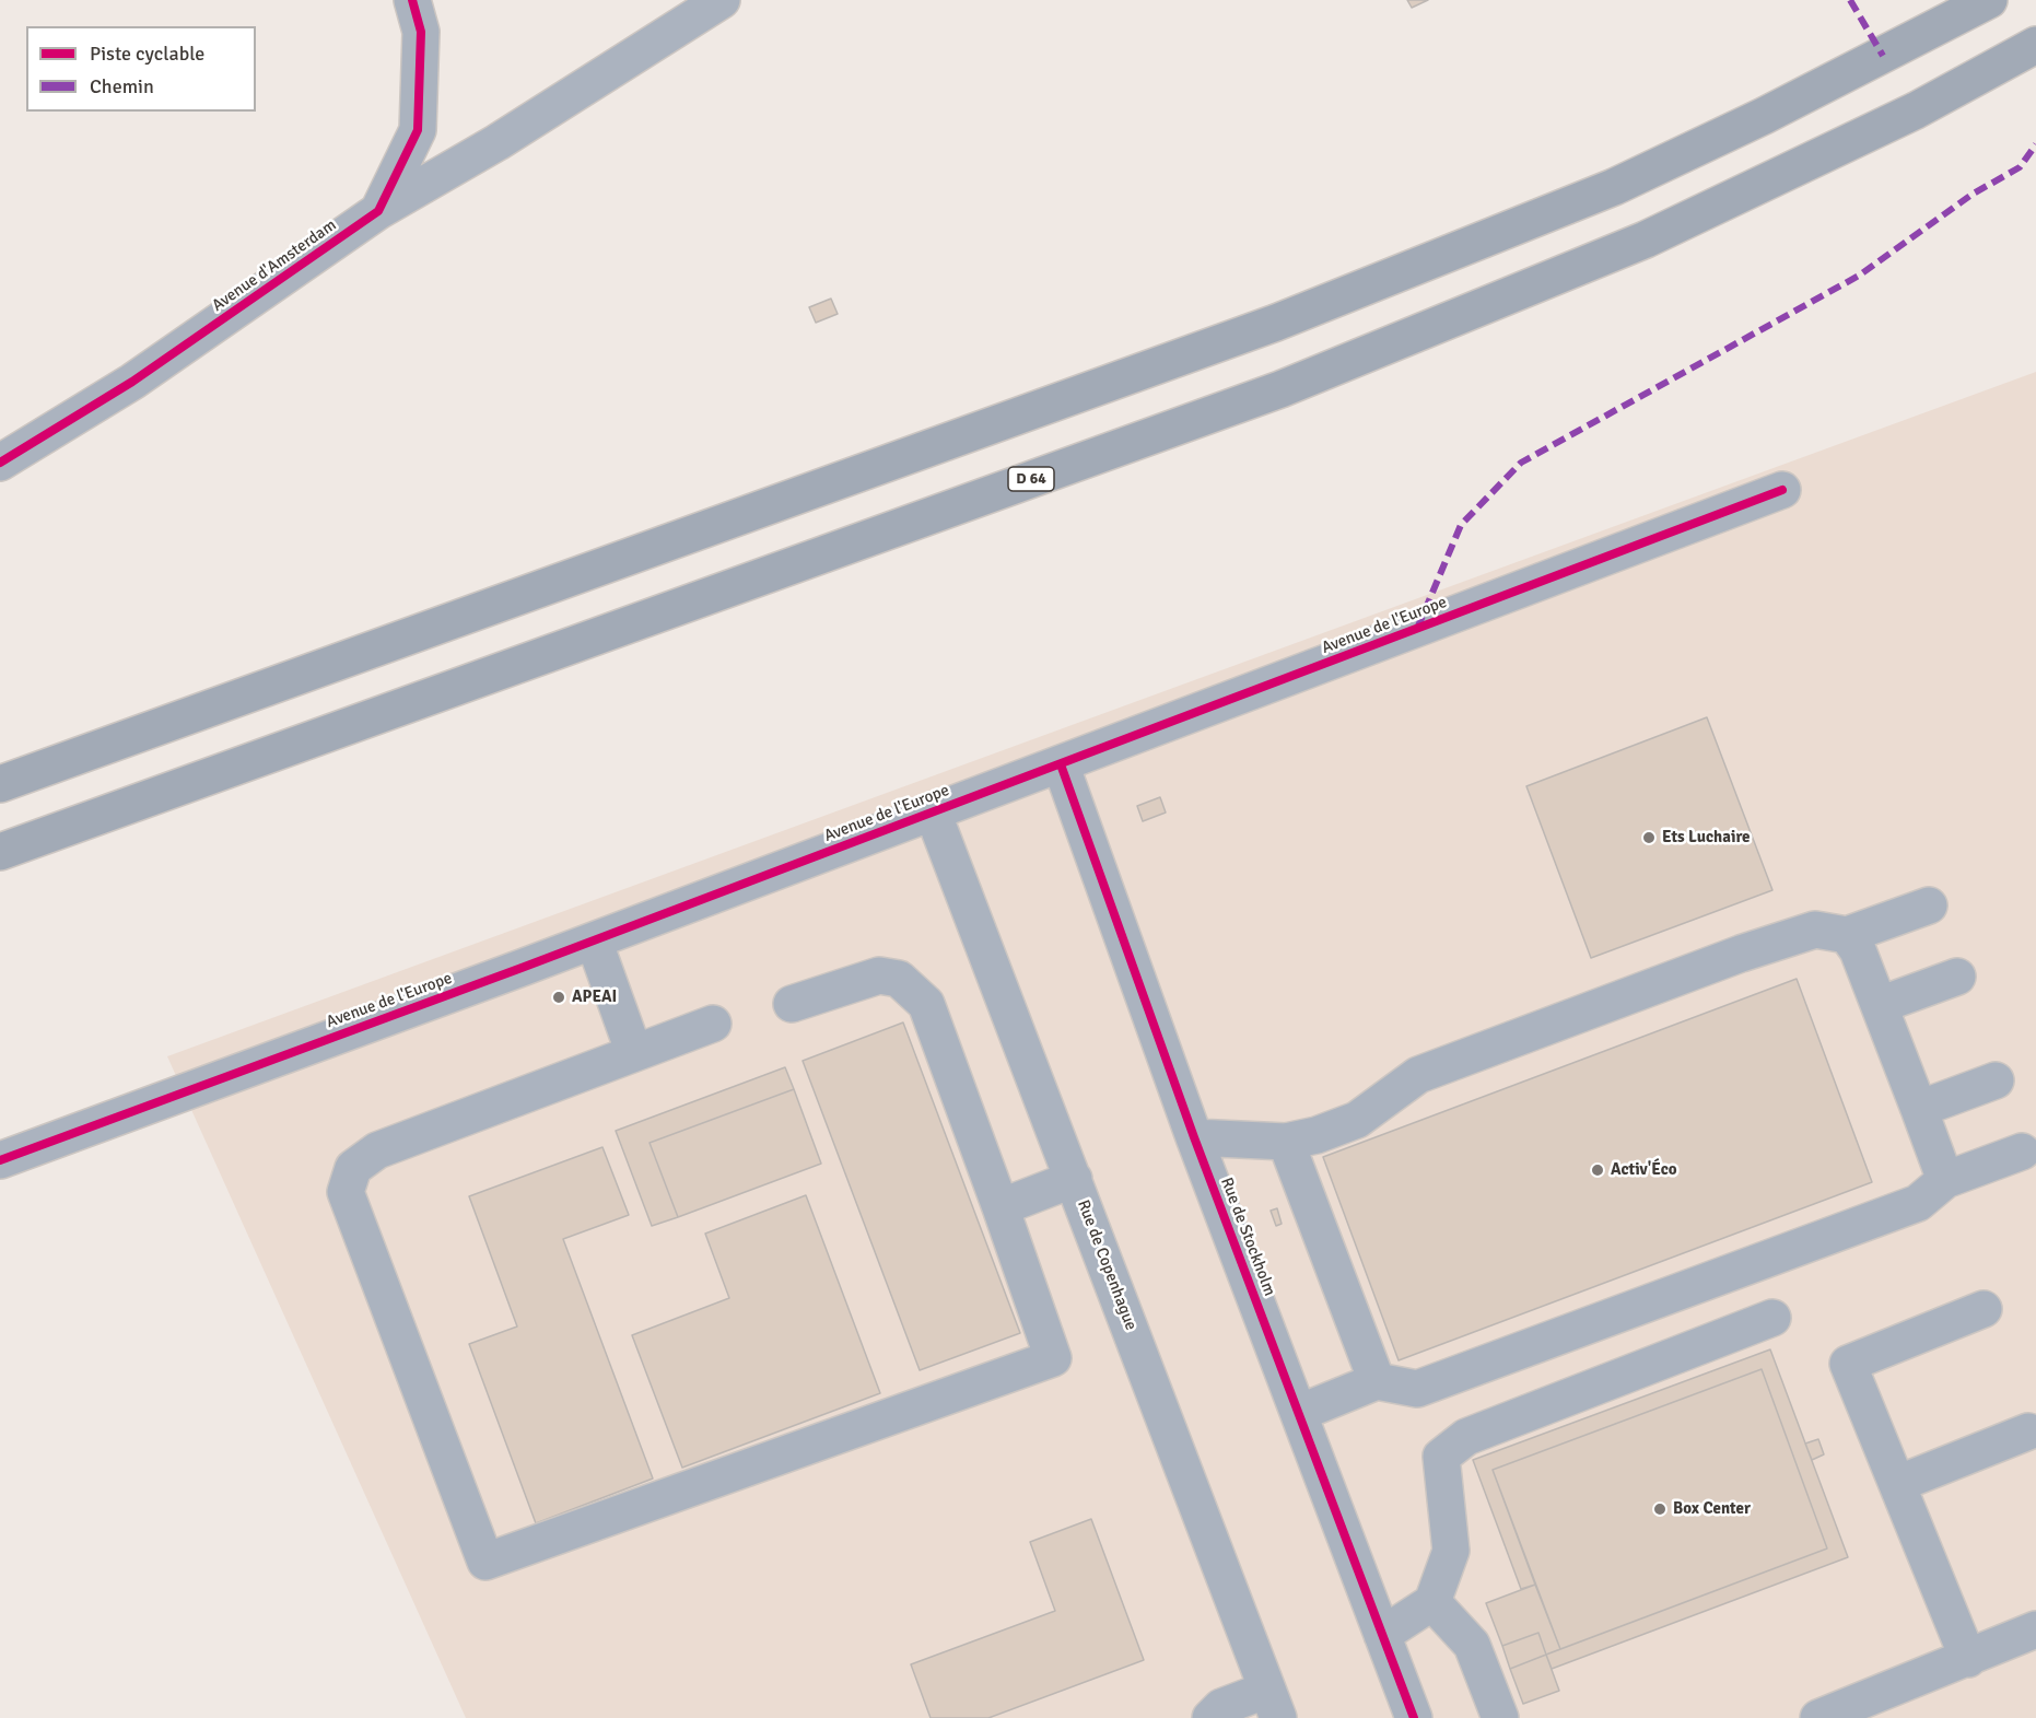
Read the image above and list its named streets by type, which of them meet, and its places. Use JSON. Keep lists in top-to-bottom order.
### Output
{
  "streets": {
    "main road": ["D 64"],
    "street": [
      "Avenue d'Amsterdam",
      "Avenue de l'Europe",
      "Rue de Stockholm",
      "Rue de Copenhague"
    ]
  },
  "crossings": [
    ["Avenue de l'Europe", "Rue de Stockholm"],
    ["Avenue de l'Europe", "Rue de Copenhague"]
  ],
  "places": [
    "Ets Luchaire",
    "APEAI",
    "Activ'Éco",
    "Box Center"
  ],
  "legend": ["Piste cyclable", "Chemin"]
}
